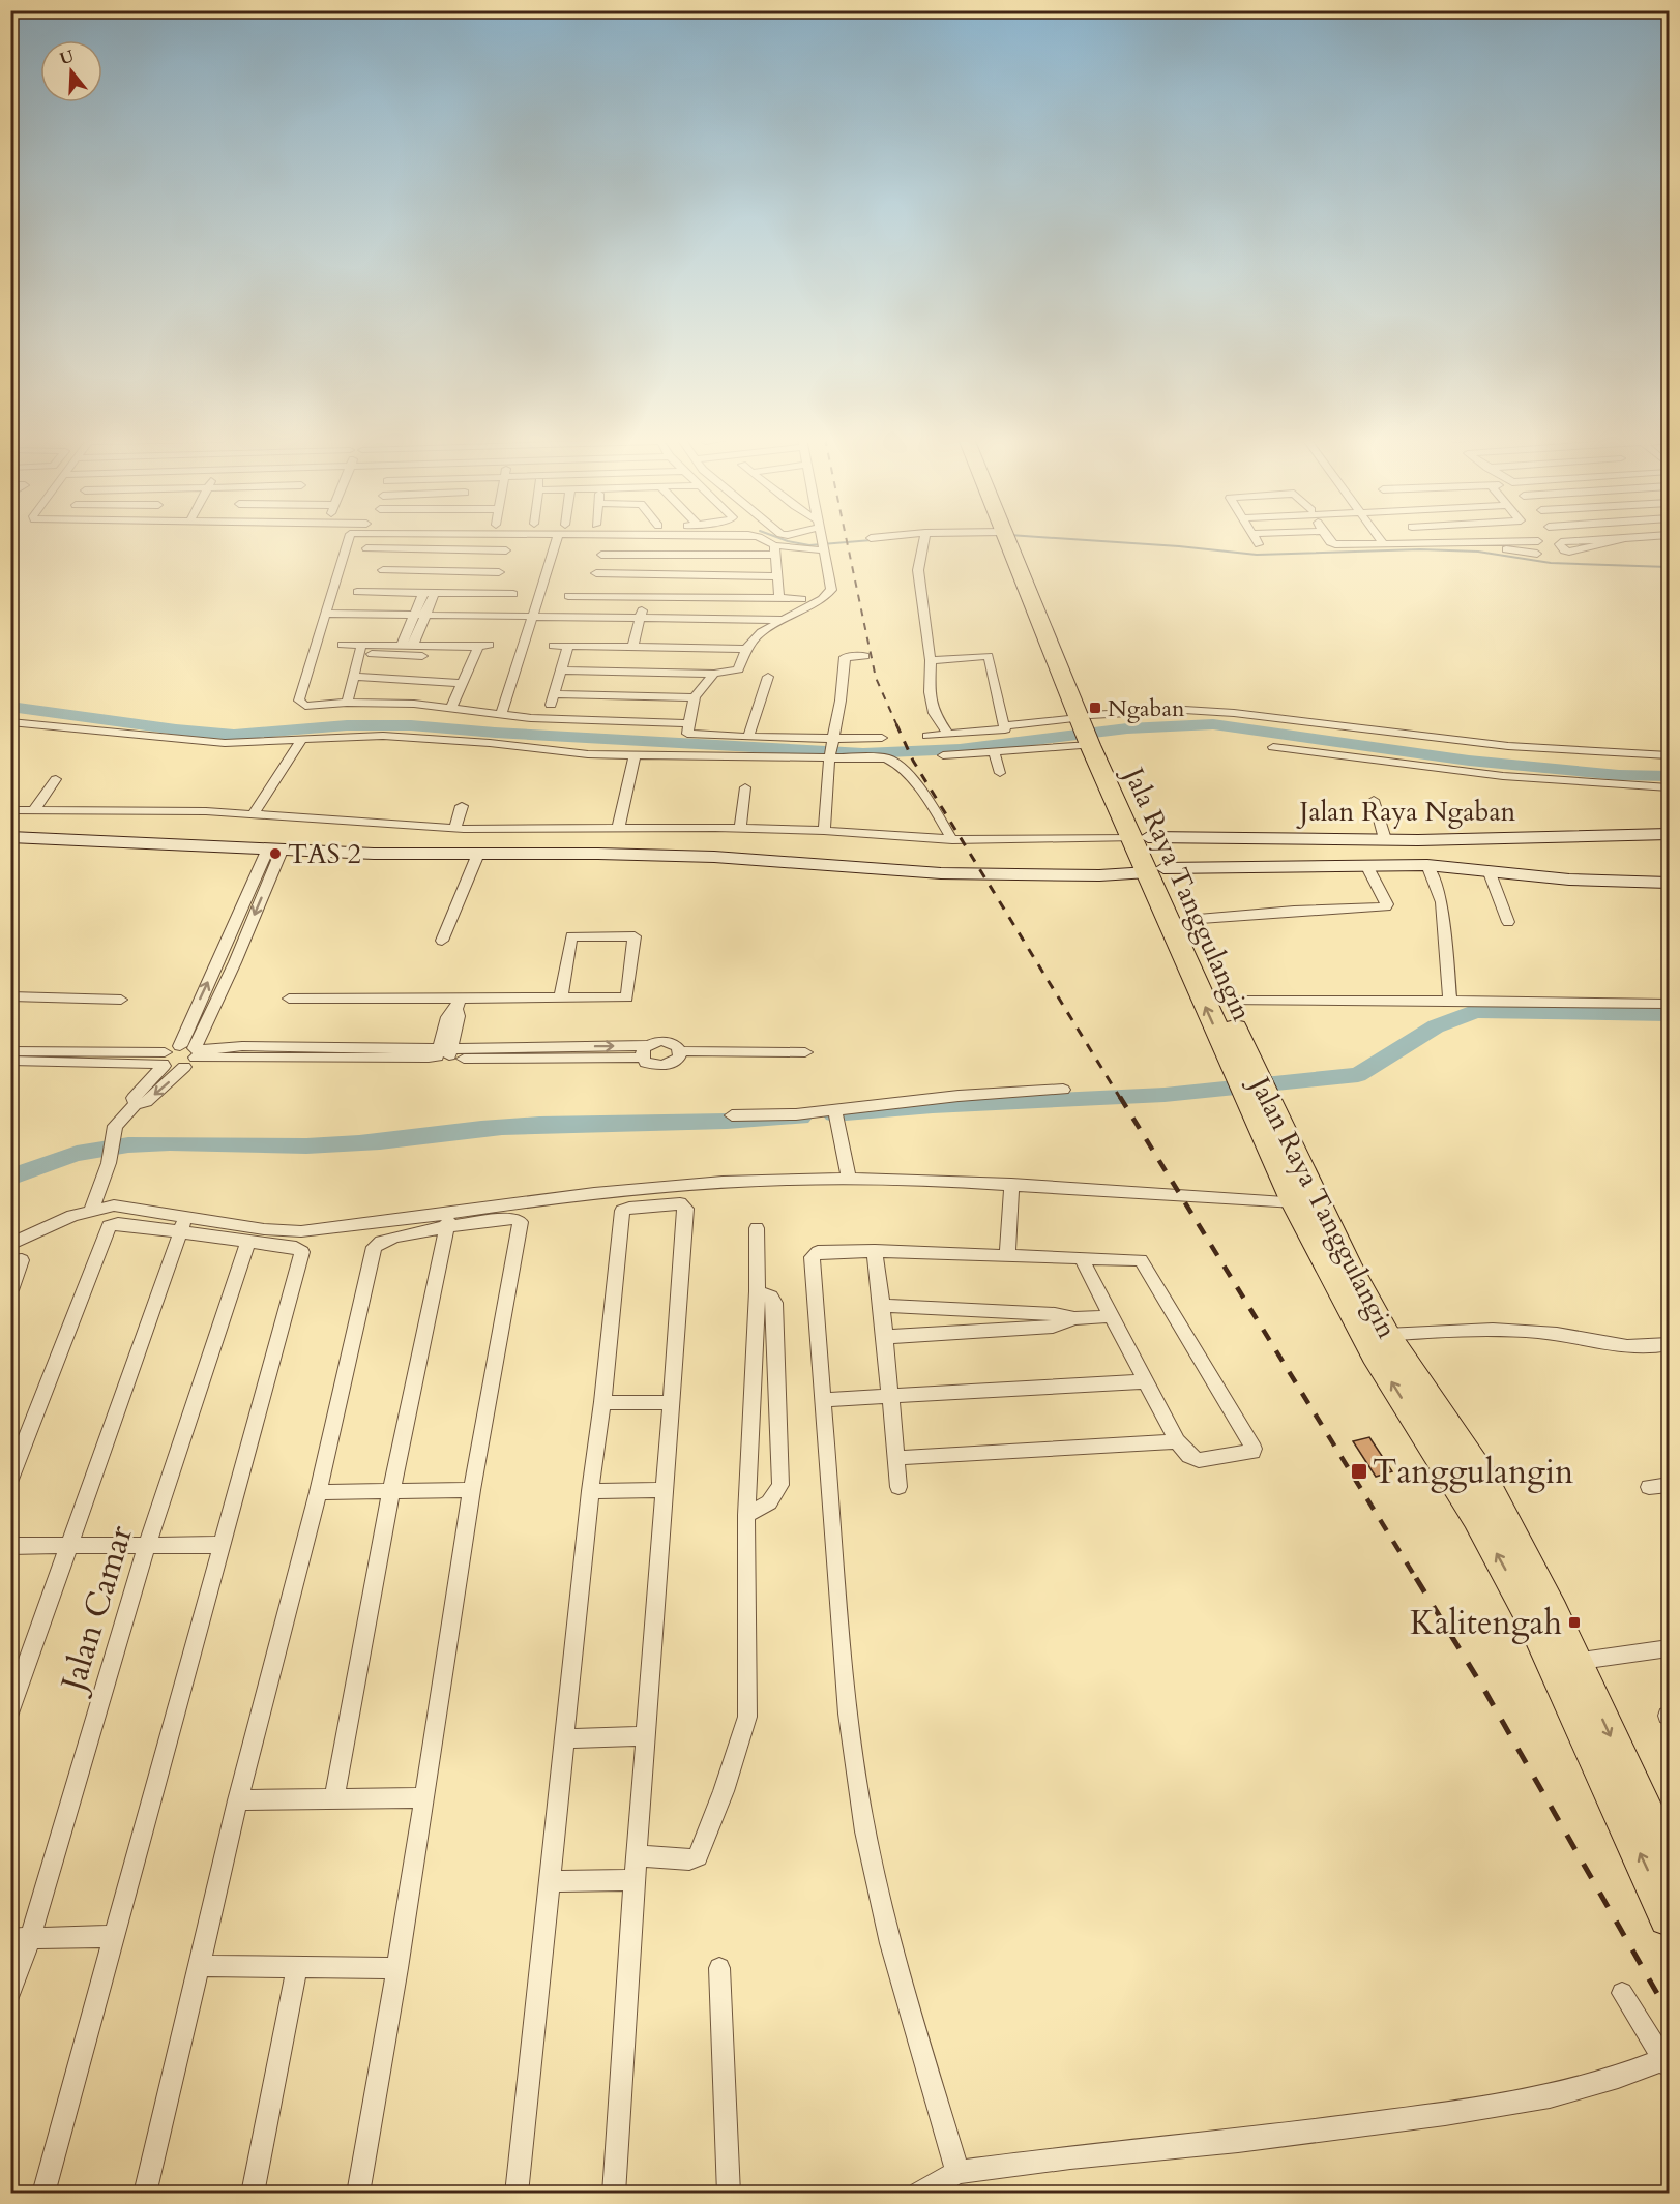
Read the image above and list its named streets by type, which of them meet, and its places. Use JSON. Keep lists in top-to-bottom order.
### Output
{
  "streets": {
    "highway": ["Jala Raya Tanggulangin", "Jalan Raya Tanggulangin"],
    "street": ["Jalan Raya Ngaban", "Jalan Camar"]
  },
  "crossings": [
    ["Jalan Raya Ngaban", "Jalan Raya Tanggulangin"],
    ["Jala Raya Tanggulangin", "Jalan Raya Tanggulangin"]
  ],
  "one_way": ["Jala Raya Tanggulangin"],
  "places": {
    "transit": ["Ngaban", "Tanggulangin", "Kalitengah"],
    "other": ["TAS 2"]
  },
  "north": "top"
}
